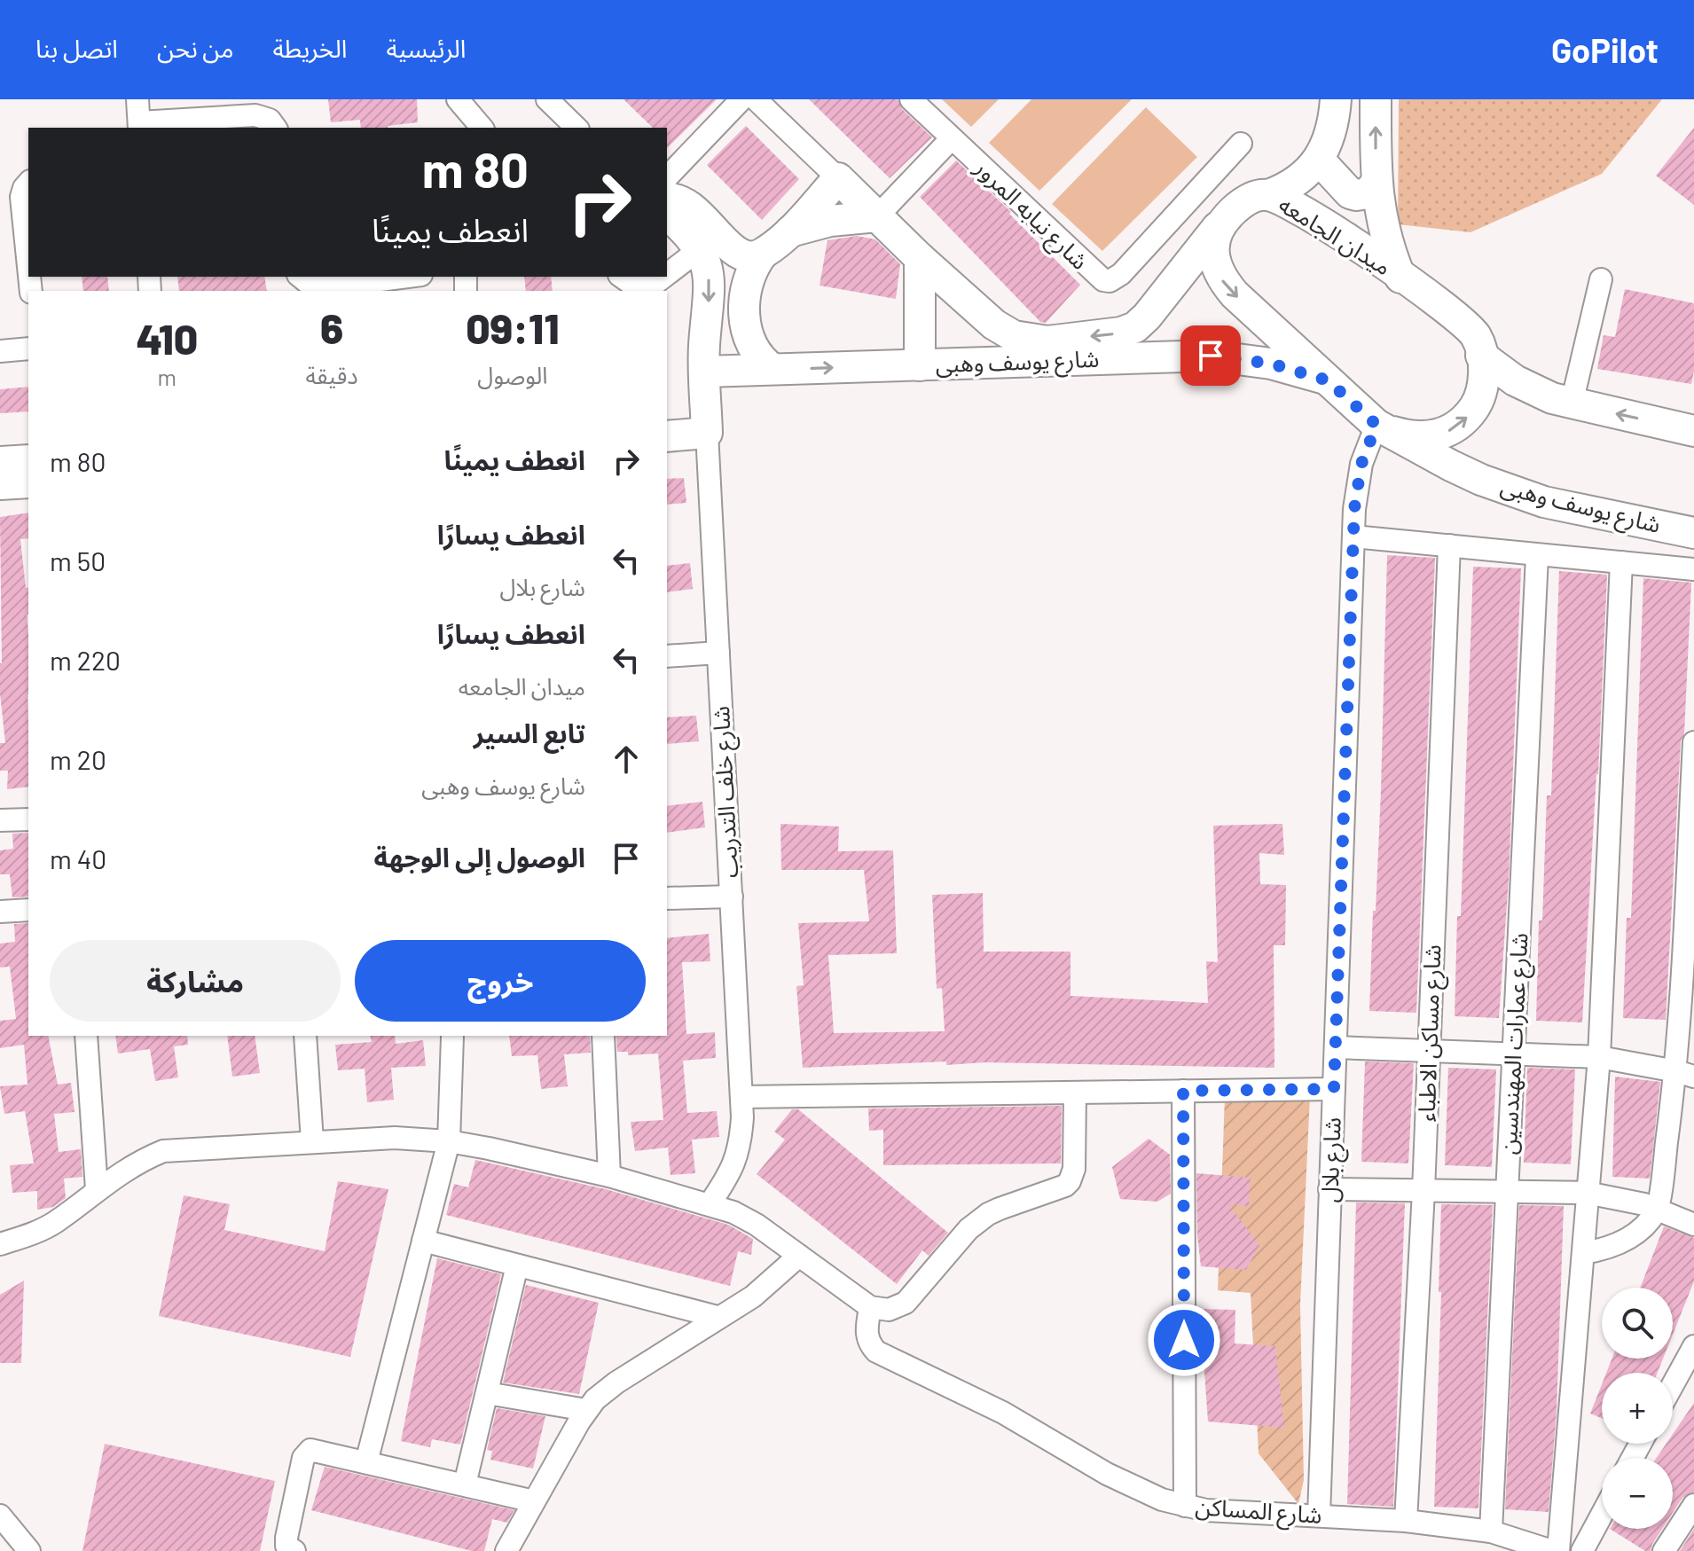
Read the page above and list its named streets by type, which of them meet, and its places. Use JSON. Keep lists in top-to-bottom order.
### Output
{
  "streets": {
    "street": [
      "شارع نيابه المرور",
      "ميدان الجامعه",
      "شارع يوسف وهبى",
      "شارع خلف التدريب",
      "شارع مساكن الاطباء",
      "شارع عمارات المهندسين",
      "شارع بلال",
      "شارع المساكن"
    ]
  },
  "crossings": [
    ["ميدان الجامعه", "شارع يوسف وهبى"],
    ["ميدان الجامعه", "شارع بلال"],
    ["شارع يوسف وهبى", "شارع خلف التدريب"],
    ["شارع يوسف وهبى", "شارع بلال"],
    ["شارع مساكن الاطباء", "شارع المساكن"],
    ["شارع عمارات المهندسين", "شارع المساكن"],
    ["شارع بلال", "شارع المساكن"]
  ],
  "page": {
    "header": "GoPilot",
    "nav": [
      "الرئيسية",
      "الخريطة",
      "من نحن",
      "اتصل بنا"
    ],
    "turn": ["80 m", "انعطف يمينًا"],
    "eta": [
      "09:11",
      "الوصول",
      "6",
      "دقيقة",
      "410",
      "m"
    ],
    "list": [
      {
        "name": "انعطف يمينًا",
        "value": "80 m"
      },
      {
        "name": "انعطف يسارًا",
        "note": "شارع بلال",
        "value": "50 m"
      },
      {
        "name": "انعطف يسارًا",
        "note": "ميدان الجامعه",
        "value": "220 m"
      },
      {
        "name": "تابع السير",
        "note": "شارع يوسف وهبى",
        "value": "20 m"
      },
      {
        "name": "الوصول إلى الوجهة",
        "value": "40 m"
      }
    ],
    "buttons": ["خروج", "مشاركة"],
    "map_buttons": ["+", "−"]
  }
}
